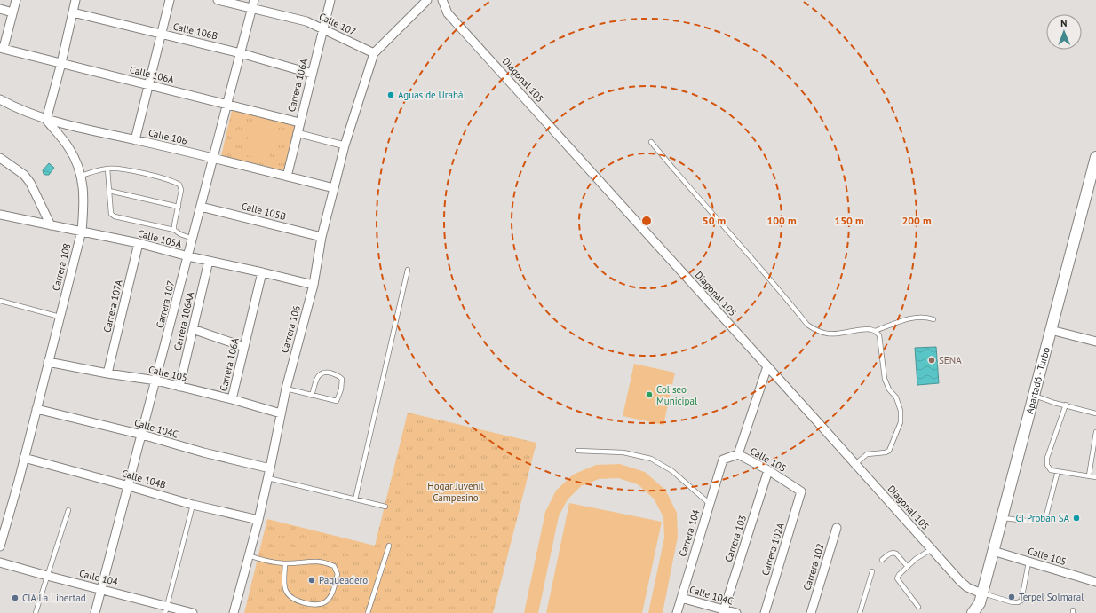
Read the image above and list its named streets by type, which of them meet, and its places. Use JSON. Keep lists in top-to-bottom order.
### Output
{
  "streets": {
    "main road": ["Apartadó - Turbo"],
    "street": [
      "Calle 107",
      "Calle 106B",
      "Calle 106A",
      "Diagonal 105",
      "Carrera 106A",
      "Calle 106",
      "Calle 105B",
      "Calle 105A",
      "Carrera 108",
      "Carrera 107",
      "Carrera 107A",
      "Carrera 106AA",
      "Carrera 106",
      "Calle 105",
      "Calle 104C",
      "Calle 104B",
      "Carrera 104",
      "Carrera 103",
      "Carrera 102A",
      "Carrera 102",
      "Calle 104"
    ]
  },
  "crossings": [
    ["Calle 107", "Carrera 106A"],
    ["Calle 107", "Carrera 107"],
    ["Calle 107", "Carrera 106"],
    ["Calle 106B", "Carrera 106A"],
    ["Calle 106B", "Carrera 107"],
    ["Calle 106A", "Carrera 106A"],
    ["Calle 106A", "Carrera 107"],
    ["Diagonal 105", "Apartadó - Turbo"],
    ["Carrera 106A", "Calle 106"],
    ["Carrera 106A", "Calle 105A"],
    ["Carrera 106A", "Calle 105"],
    ["Calle 106", "Carrera 108"],
    ["Calle 106", "Carrera 107"],
    ["Calle 106", "Carrera 106"],
    ["Calle 105B", "Carrera 107"],
    ["Calle 105B", "Carrera 106"],
    ["Calle 105A", "Carrera 108"],
    ["Calle 105A", "Carrera 107"],
    ["Calle 105A", "Carrera 107A"],
    ["Calle 105A", "Carrera 106AA"],
    ["Calle 105A", "Carrera 106"],
    ["Carrera 108", "Calle 105"],
    ["Carrera 108", "Calle 104C"],
    ["Carrera 108", "Calle 104B"],
    ["Carrera 107", "Calle 105"],
    ["Carrera 107", "Calle 104C"],
    ["Carrera 107", "Calle 104B"],
    ["Carrera 107", "Calle 104"],
    ["Carrera 107A", "Calle 105"],
    ["Carrera 106AA", "Calle 105"],
    ["Carrera 106", "Calle 105"],
    ["Carrera 106", "Calle 104C"],
    ["Carrera 106", "Calle 104B"],
    ["Calle 105", "Apartadó - Turbo"],
    ["Calle 105", "Carrera 104"],
    ["Calle 105", "Carrera 103"],
    ["Calle 105", "Carrera 102A"],
    ["Calle 104C", "Carrera 104"],
    ["Calle 104C", "Carrera 103"]
  ],
  "parks": ["Hogar Juvenil Campesino"],
  "places": [
    "Aguas de Urabá",
    "SENA",
    "Coliseo Municipal",
    "CI Proban SA",
    "Paqueadero",
    "Terpel Solmaral",
    "CIA La Libertad"
  ],
  "north": "top",
  "rings": [
    "50 m",
    "100 m",
    "150 m",
    "200 m"
  ]
}
